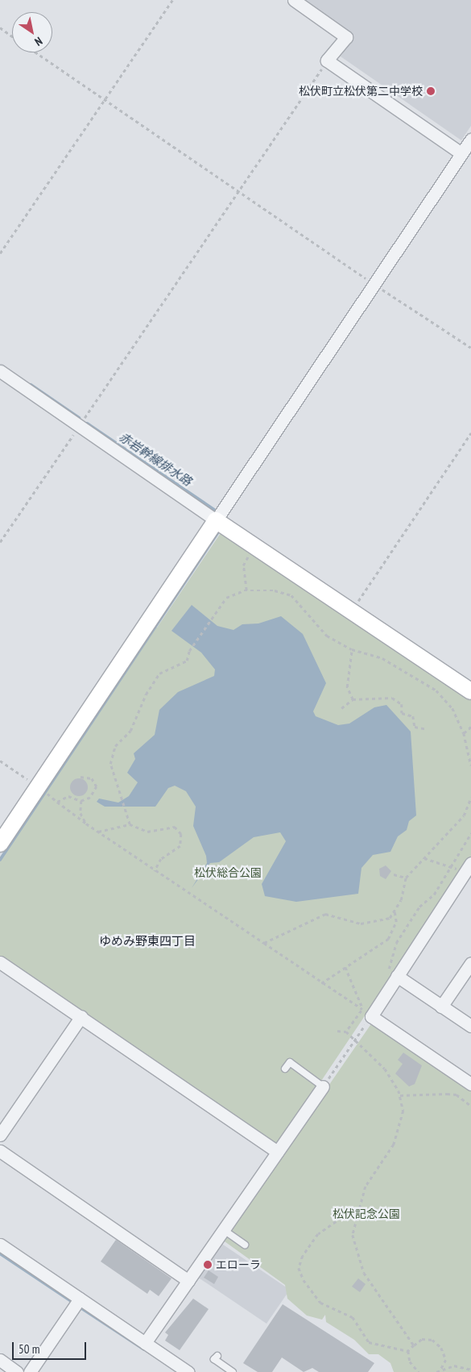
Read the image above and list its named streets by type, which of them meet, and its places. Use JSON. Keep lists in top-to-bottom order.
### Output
{
  "districts": ["ゆめみ野東四丁目"],
  "water": ["赤岩幹線排水路"],
  "parks": ["松伏総合公園", "松伏記念公園"],
  "places": ["松伏町立松伏第二中学校", "エローラ"],
  "scale_bar": "50 m",
  "north": "bottom right"
}
